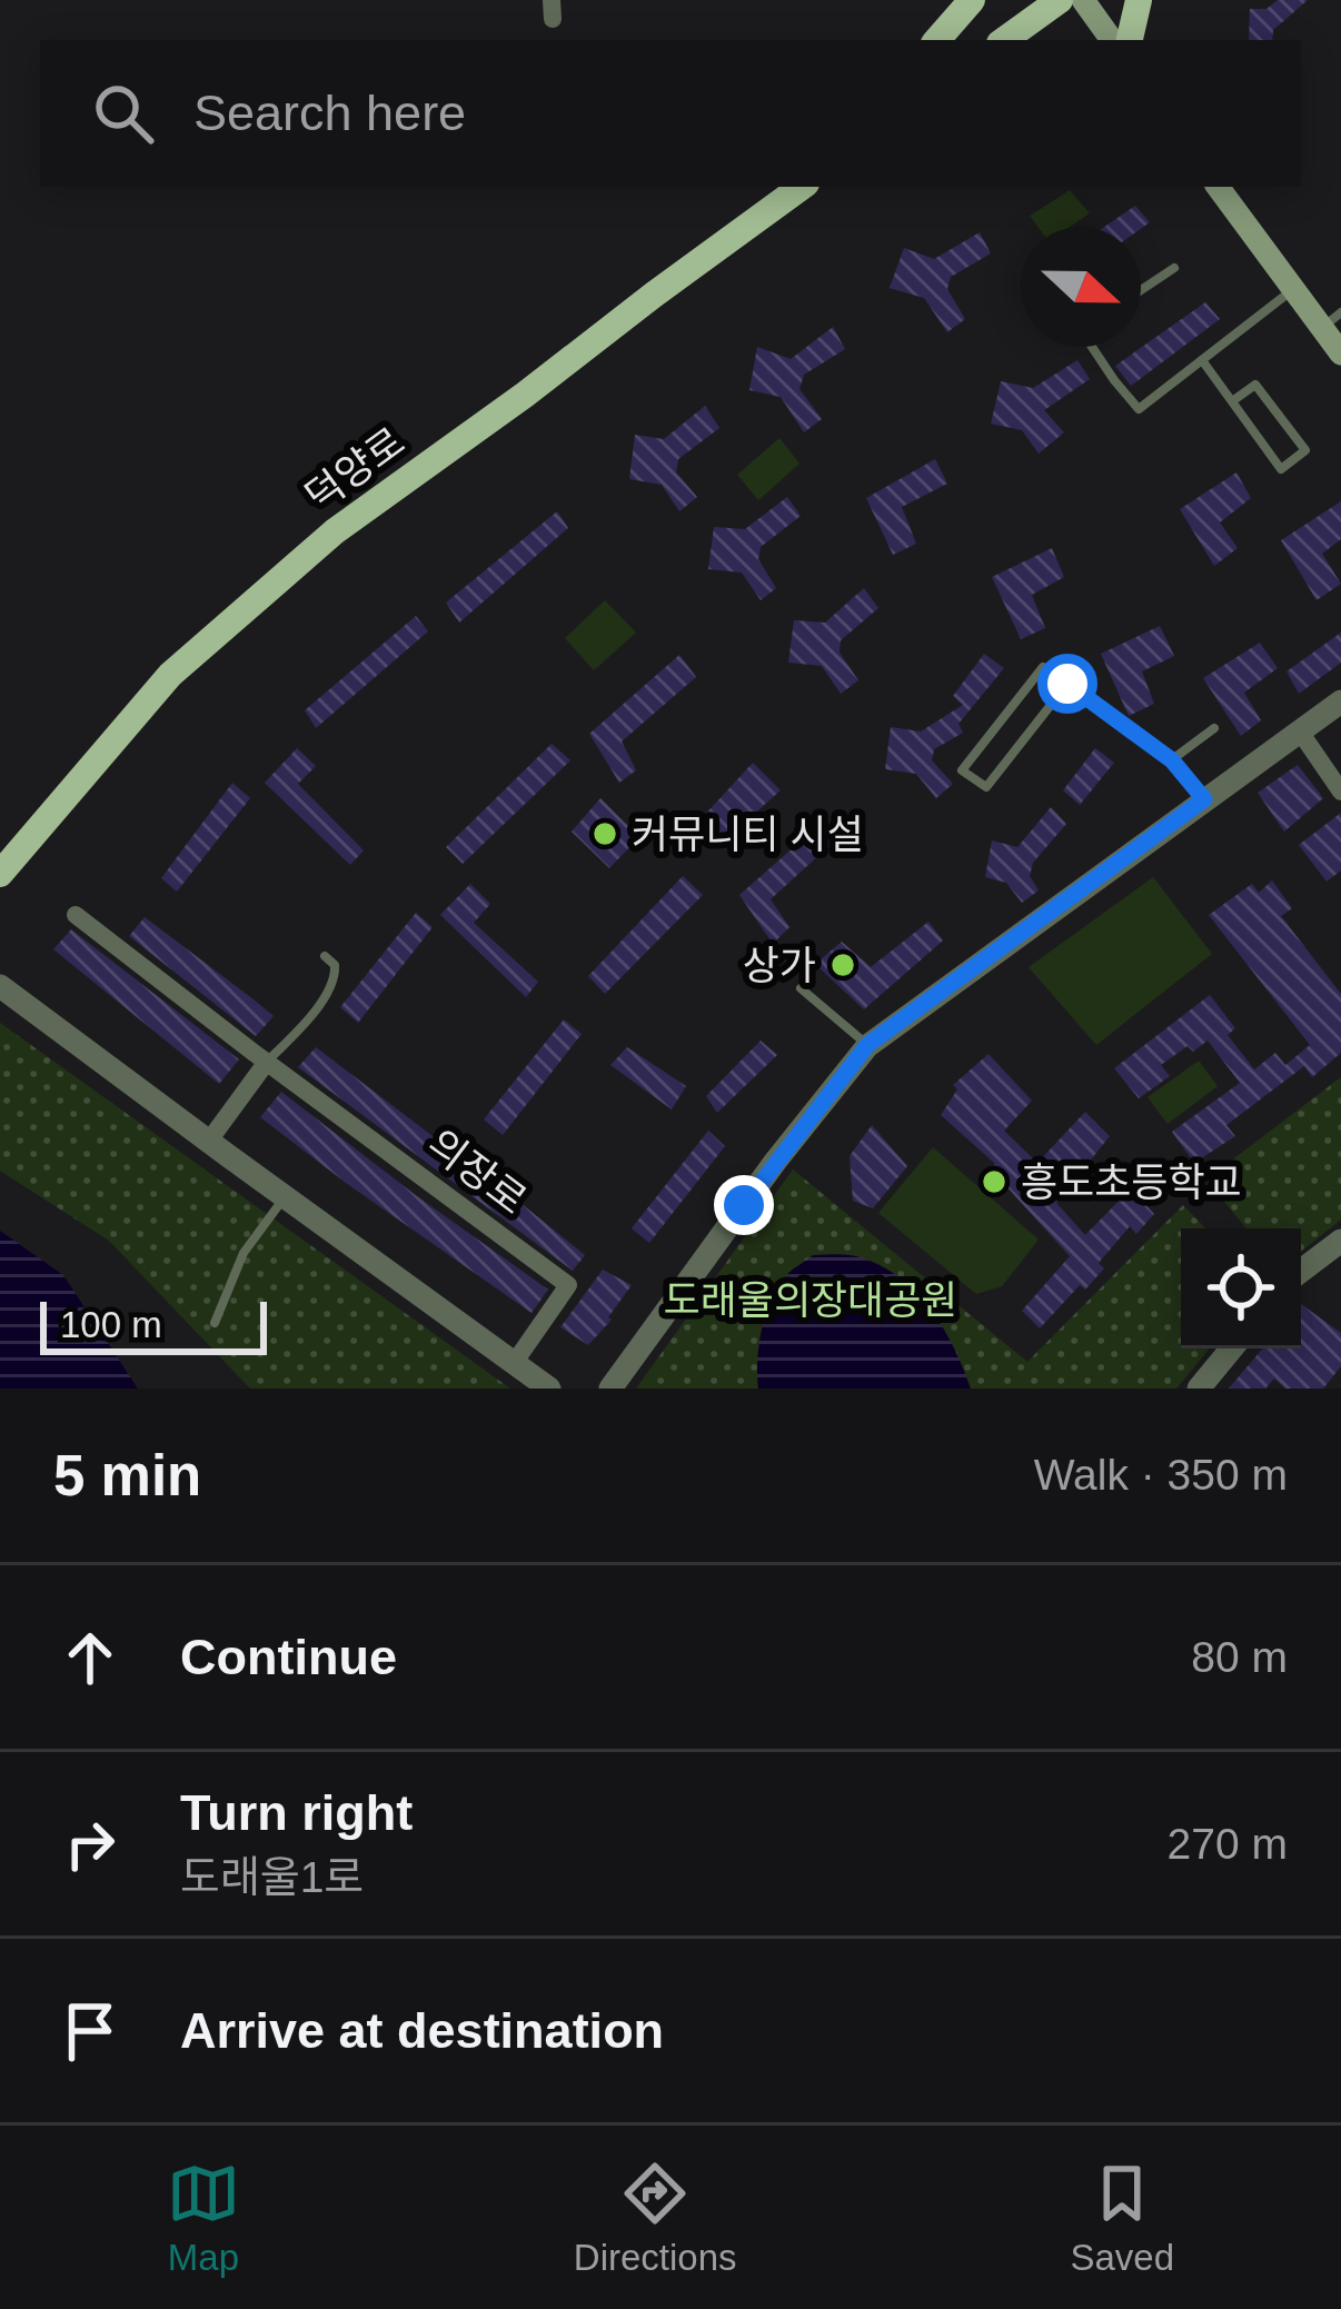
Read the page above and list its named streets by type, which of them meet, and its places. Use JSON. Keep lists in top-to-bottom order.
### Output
{
  "streets": {
    "main road": ["덕양로"],
    "street": ["의장로"]
  },
  "parks": ["도래울의장대공원"],
  "places": ["커뮤니티 시설", "상가", "흥도초등학교"],
  "scale_bar": "100 m",
  "north": "right",
  "page": {
    "search": "Search here",
    "scale": "100 m",
    "heading": ["5 min", "Walk · 350 m"],
    "list": [
      ["Continue", "80 m"],
      ["Turn right", "도래울1로", "270 m"],
      "Arrive at destination"
    ],
    "nav": ["Map", "Directions", "Saved"]
  }
}
